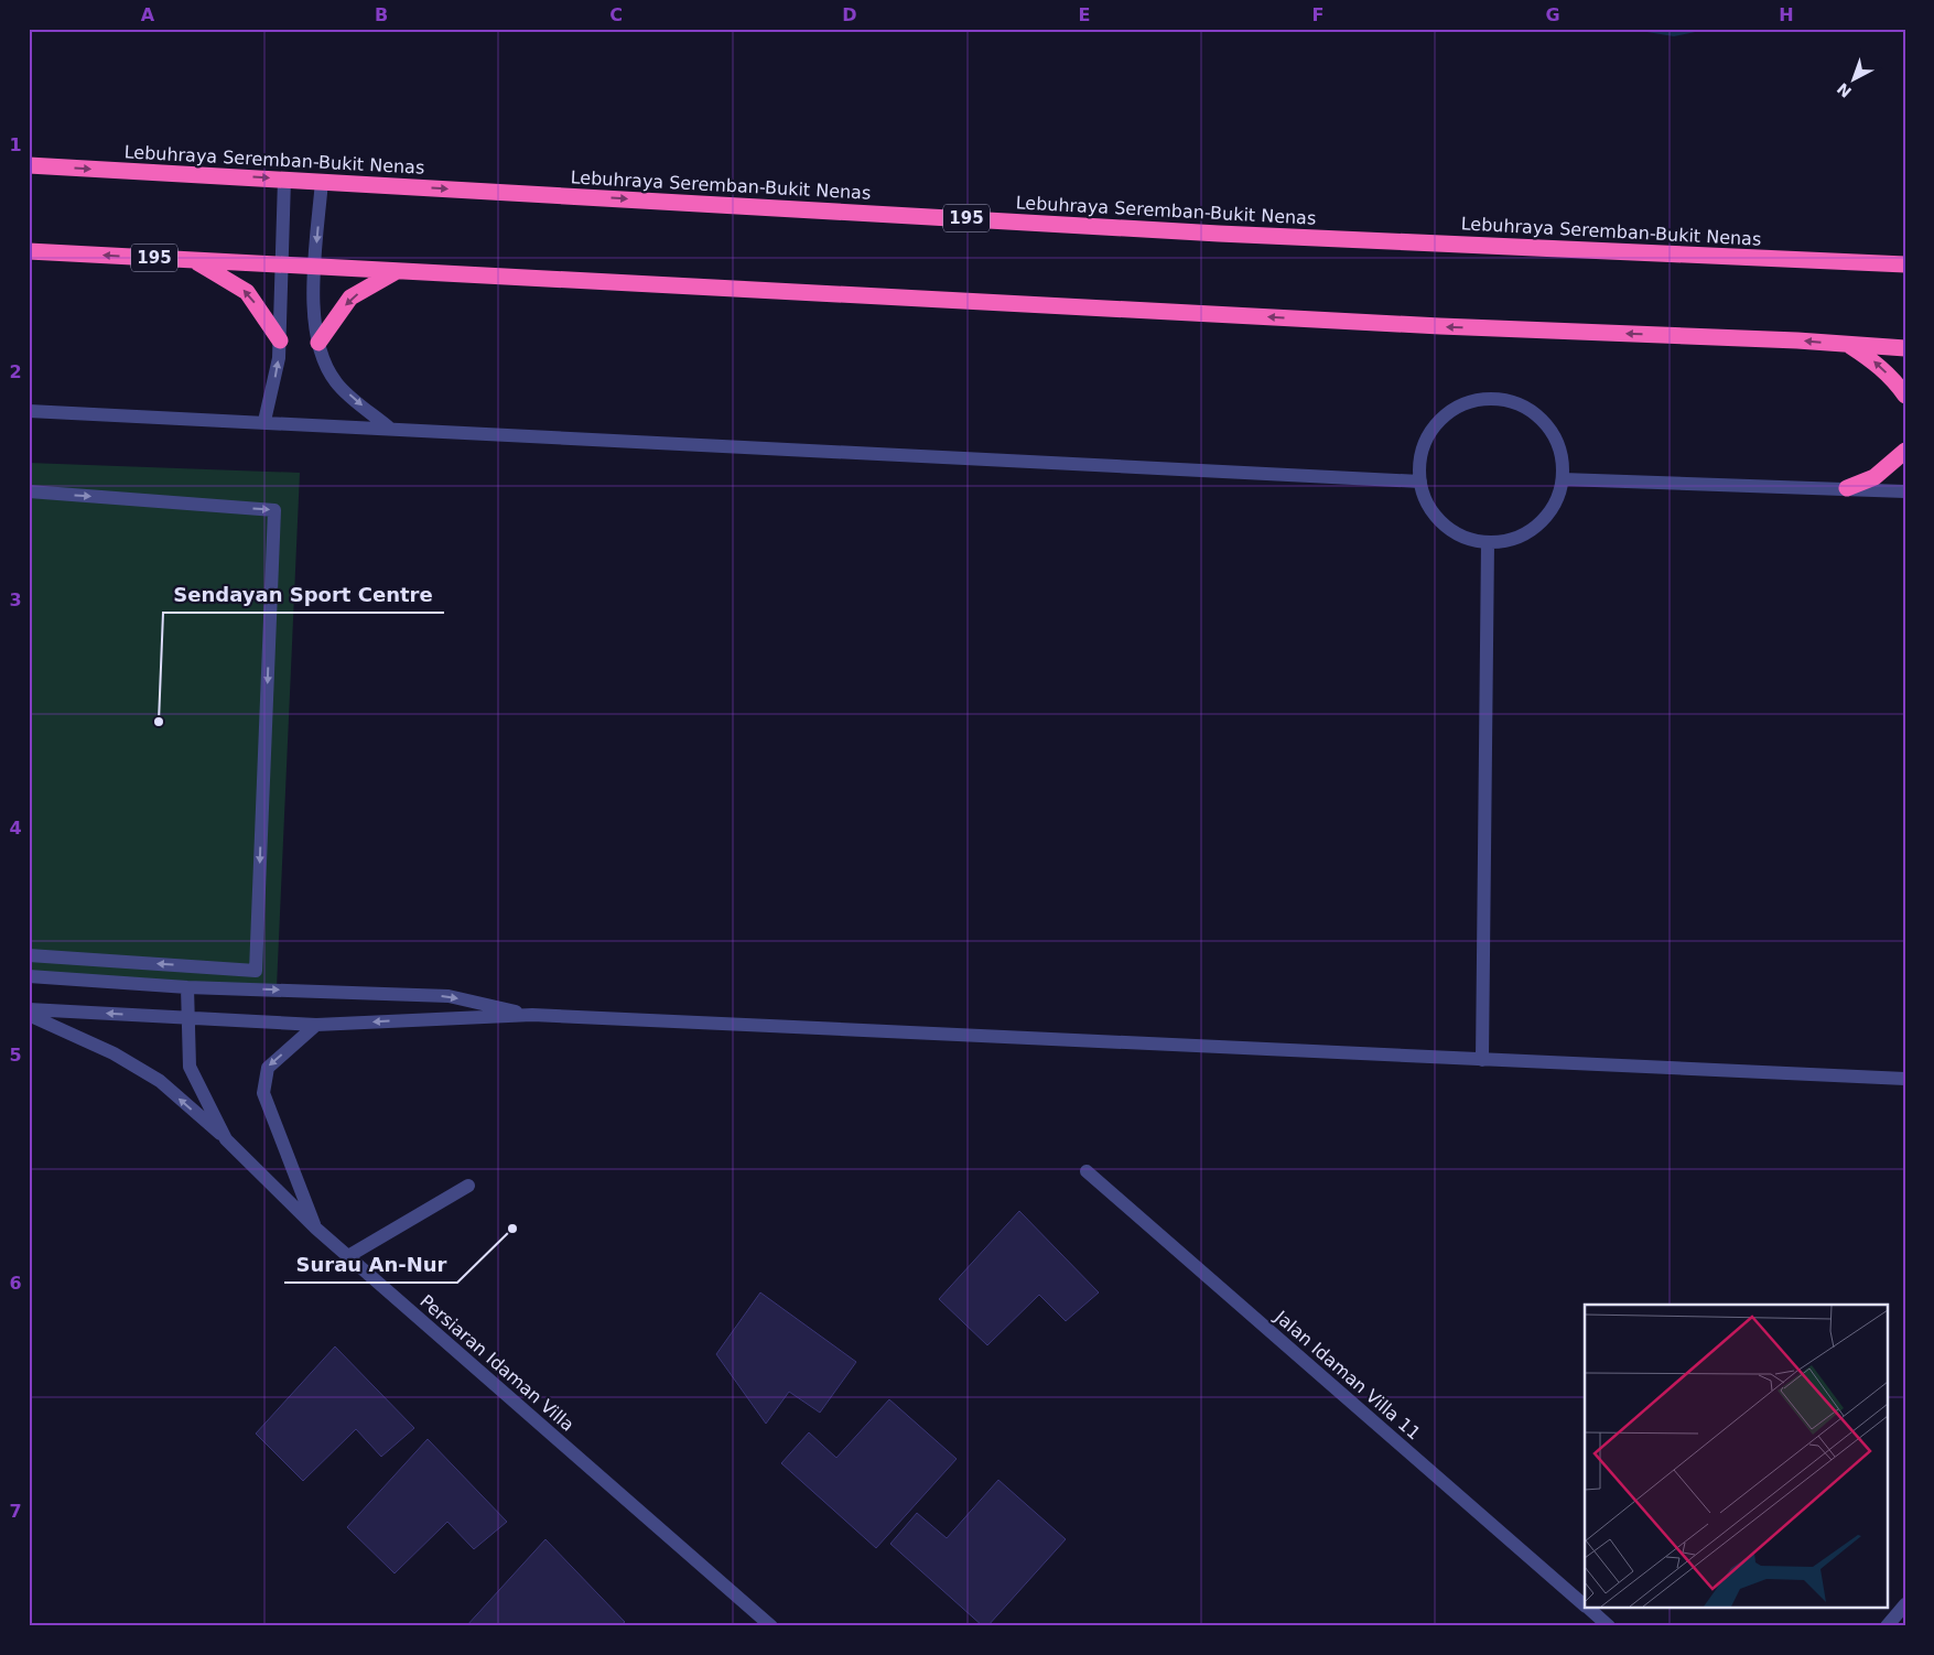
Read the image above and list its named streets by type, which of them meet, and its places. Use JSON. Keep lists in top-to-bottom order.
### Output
{
  "streets": {
    "highway": ["Lebuhraya Seremban-Bukit Nenas", "195"],
    "street": ["Persiaran Idaman Villa", "Jalan Idaman Villa 11"]
  },
  "places": ["Sendayan Sport Centre", "Surau An-Nur"],
  "north": "bottom left",
  "grid": {
    "columns": [
      "A",
      "B",
      "C",
      "D",
      "E",
      "F",
      "G",
      "H"
    ],
    "rows": [
      "1",
      "2",
      "3",
      "4",
      "5",
      "6",
      "7"
    ]
  }
}
